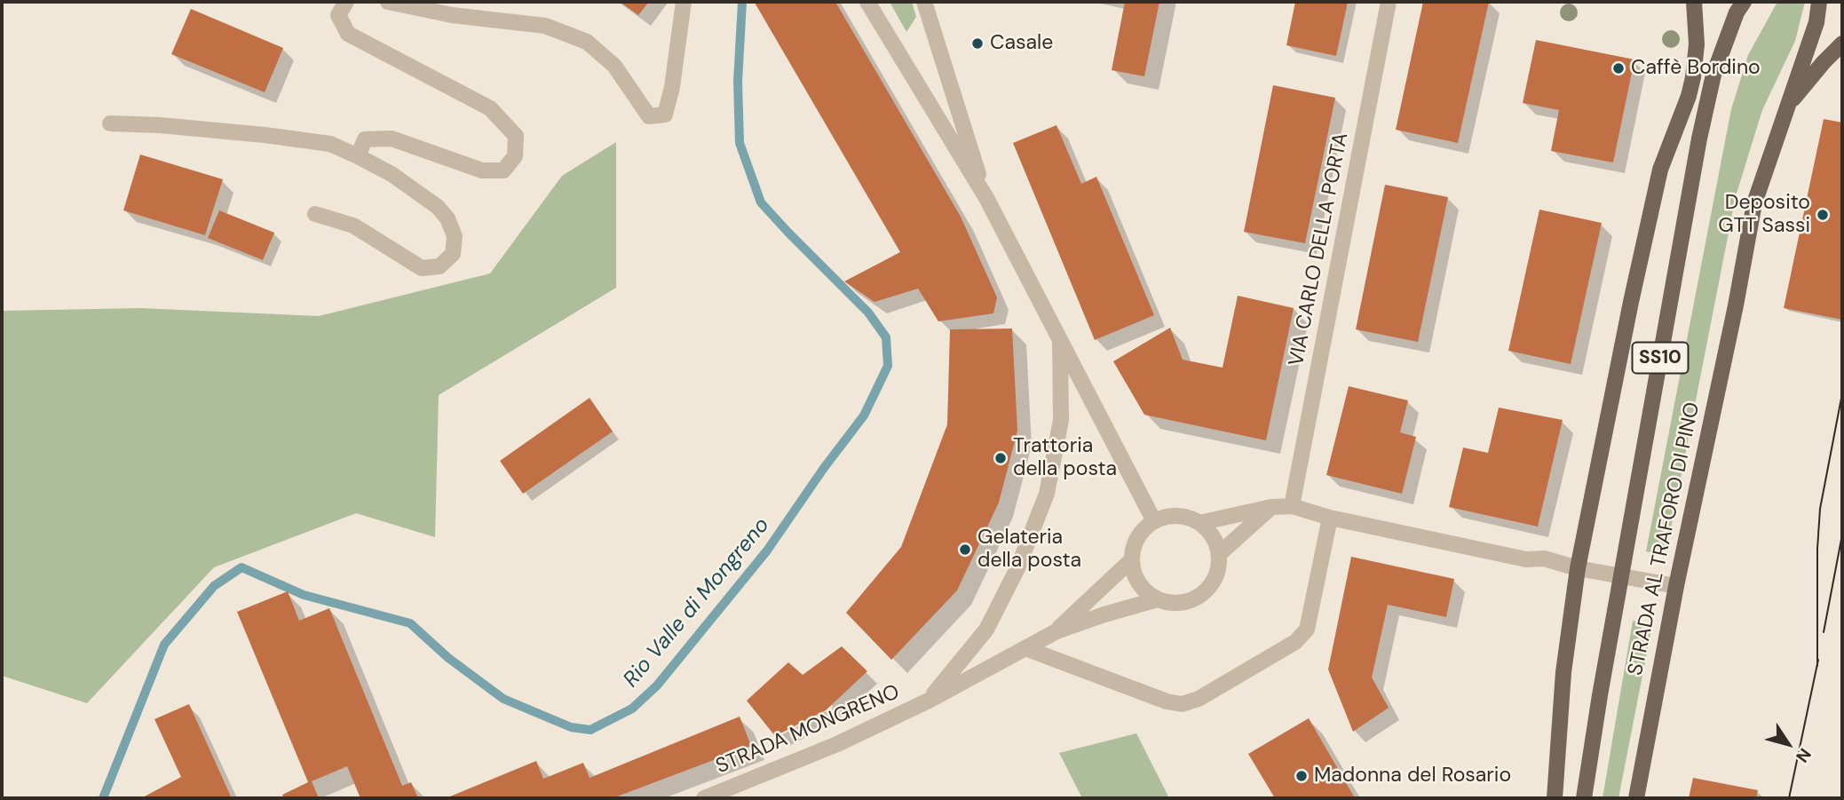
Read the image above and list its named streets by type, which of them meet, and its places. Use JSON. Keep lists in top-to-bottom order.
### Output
{
  "streets": {
    "main road": ["SS10", "STRADA AL TRAFORO DI PINO"],
    "street": ["VIA CARLO DELLA PORTA", "STRADA MONGRENO"]
  },
  "crossings": [
    ["SS10", "STRADA AL TRAFORO DI PINO"]
  ],
  "water": ["Rio Valle di Mongreno"],
  "places": [
    "Casale",
    "Caffè Bordino",
    "Deposito GTT Sassi",
    "Trattoria della posta",
    "Gelateria della posta",
    "Madonna del Rosario"
  ],
  "north": "bottom right"
}
